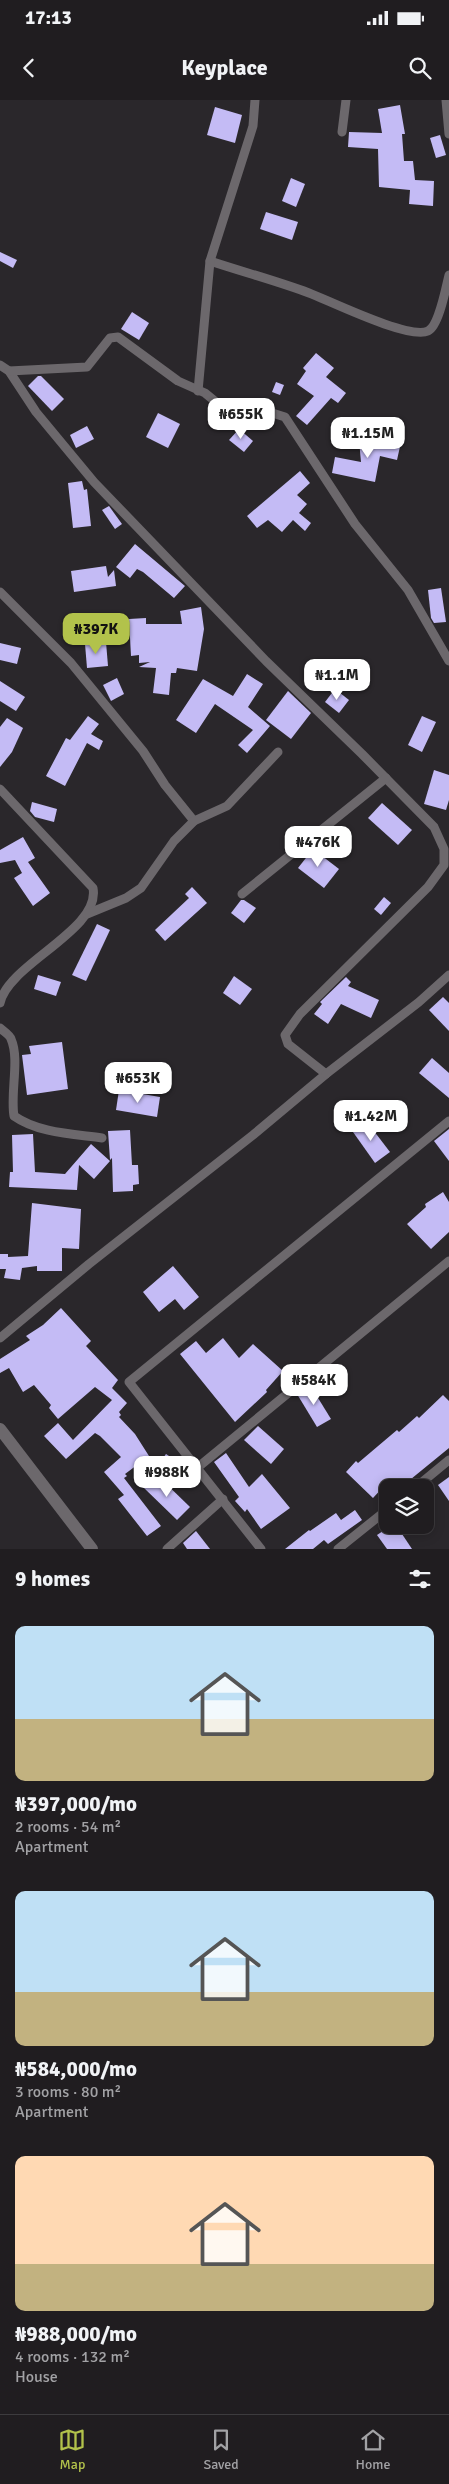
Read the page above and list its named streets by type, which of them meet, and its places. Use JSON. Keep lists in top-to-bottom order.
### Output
{
  "page": {
    "status": "17:13",
    "header": "Keyplace",
    "price": [
      "₦655K",
      "₦1.15M",
      "₦397K",
      "₦1.1M",
      "₦476K",
      "₦653K",
      "₦1.42M",
      "₦584K",
      "₦988K"
    ],
    "heading": "9 homes",
    "list": [
      {
        "name": "₦397,000/mo",
        "note": "2 rooms · 54 m² · Apartment"
      },
      {
        "name": "₦584,000/mo",
        "note": "3 rooms · 80 m² · Apartment"
      },
      {
        "name": "₦988,000/mo",
        "note": "4 rooms · 132 m² · House"
      }
    ],
    "tabs": ["Map", "Saved", "Home"]
  }
}
